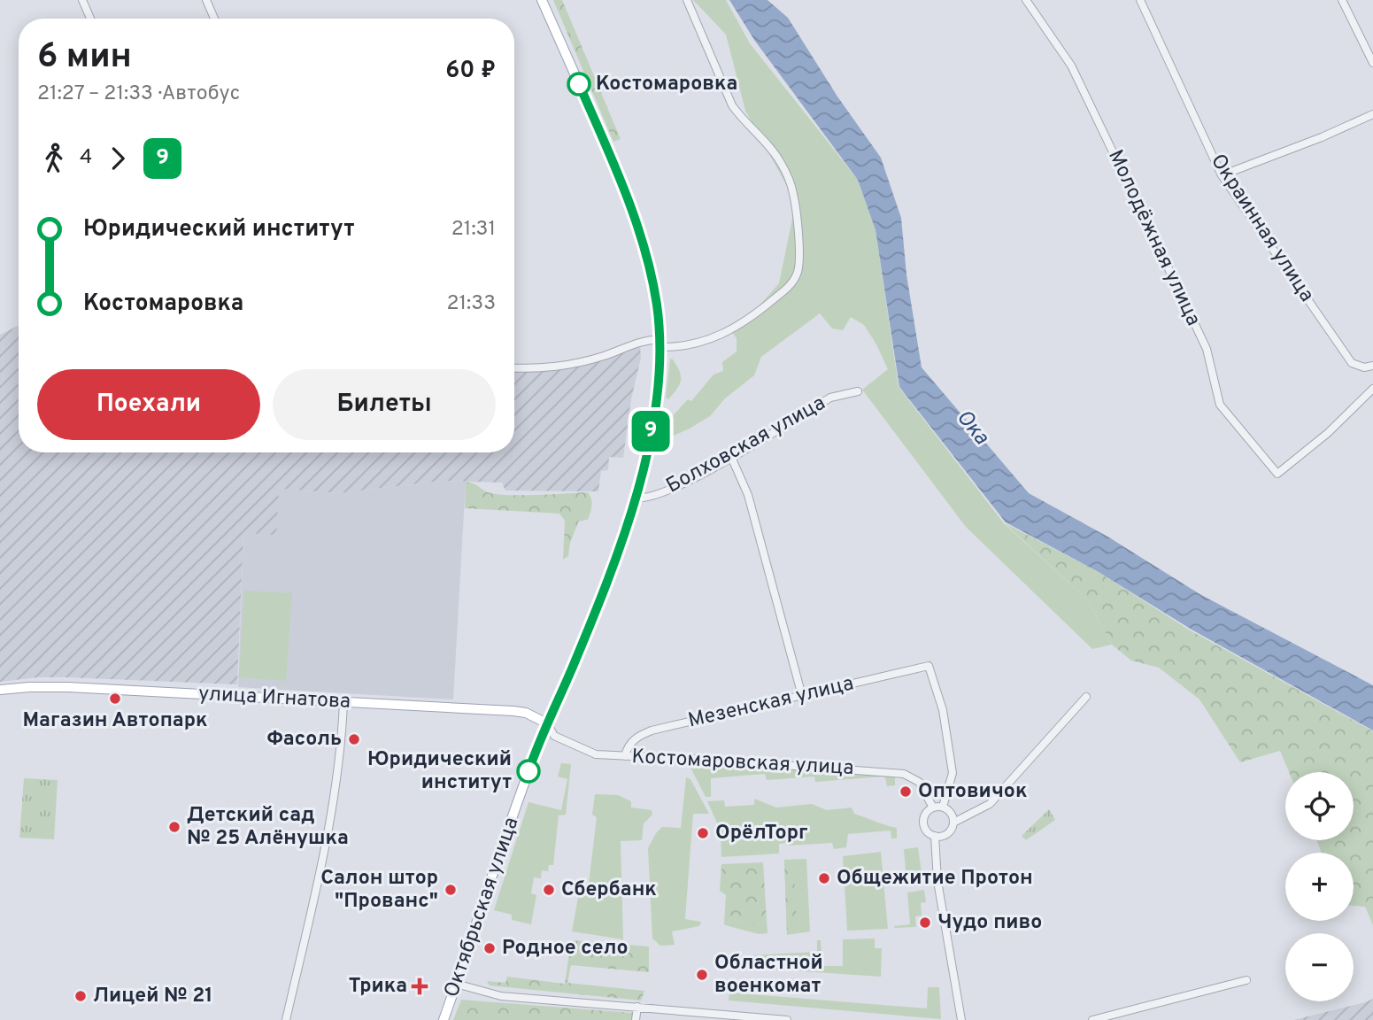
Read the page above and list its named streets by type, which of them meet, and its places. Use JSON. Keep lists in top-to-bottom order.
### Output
{
  "streets": {
    "main road": ["улица Игнатова", "Октябрьская улица"],
    "street": [
      "Окраинная улица",
      "Молодёжная улица",
      "Болховская улица",
      "Мезенская улица",
      "Костомаровская улица"
    ]
  },
  "crossings": [
    ["Болховская улица", "Октябрьская улица"],
    ["улица Игнатова", "Костомаровская улица"],
    ["улица Игнатова", "Октябрьская улица"],
    ["Мезенская улица", "Костомаровская улица"],
    ["Костомаровская улица", "Октябрьская улица"]
  ],
  "water": ["Ока"],
  "places": {
    "other": [
      "Костомаровка",
      "Магазин Автопарк",
      "Фасоль",
      "Юридический институт",
      "Оптовичок",
      "Детский сад № 25 Алёнушка",
      "ОрёлТорг",
      "Общежитие Протон",
      "Салон штор \"Прованс\"",
      "Сбербанк",
      "Чудо пиво",
      "Родное село",
      "Областной военкомат",
      "Лицей № 21"
    ],
    "health": ["Трика"]
  },
  "lines": ["bus line 9"],
  "page": {
    "on_map": "9",
    "heading": ["6 мин", "21:27 – 21:33 · Автобус", "60 ₽"],
    "legs": ["4", "9"],
    "list": [
      {
        "name": "Юридический институт",
        "value": "21:31"
      },
      {
        "name": "Костомаровка",
        "value": "21:33"
      }
    ],
    "buttons": ["Поехали", "Билеты"],
    "map_buttons": ["+", "−"]
  }
}
